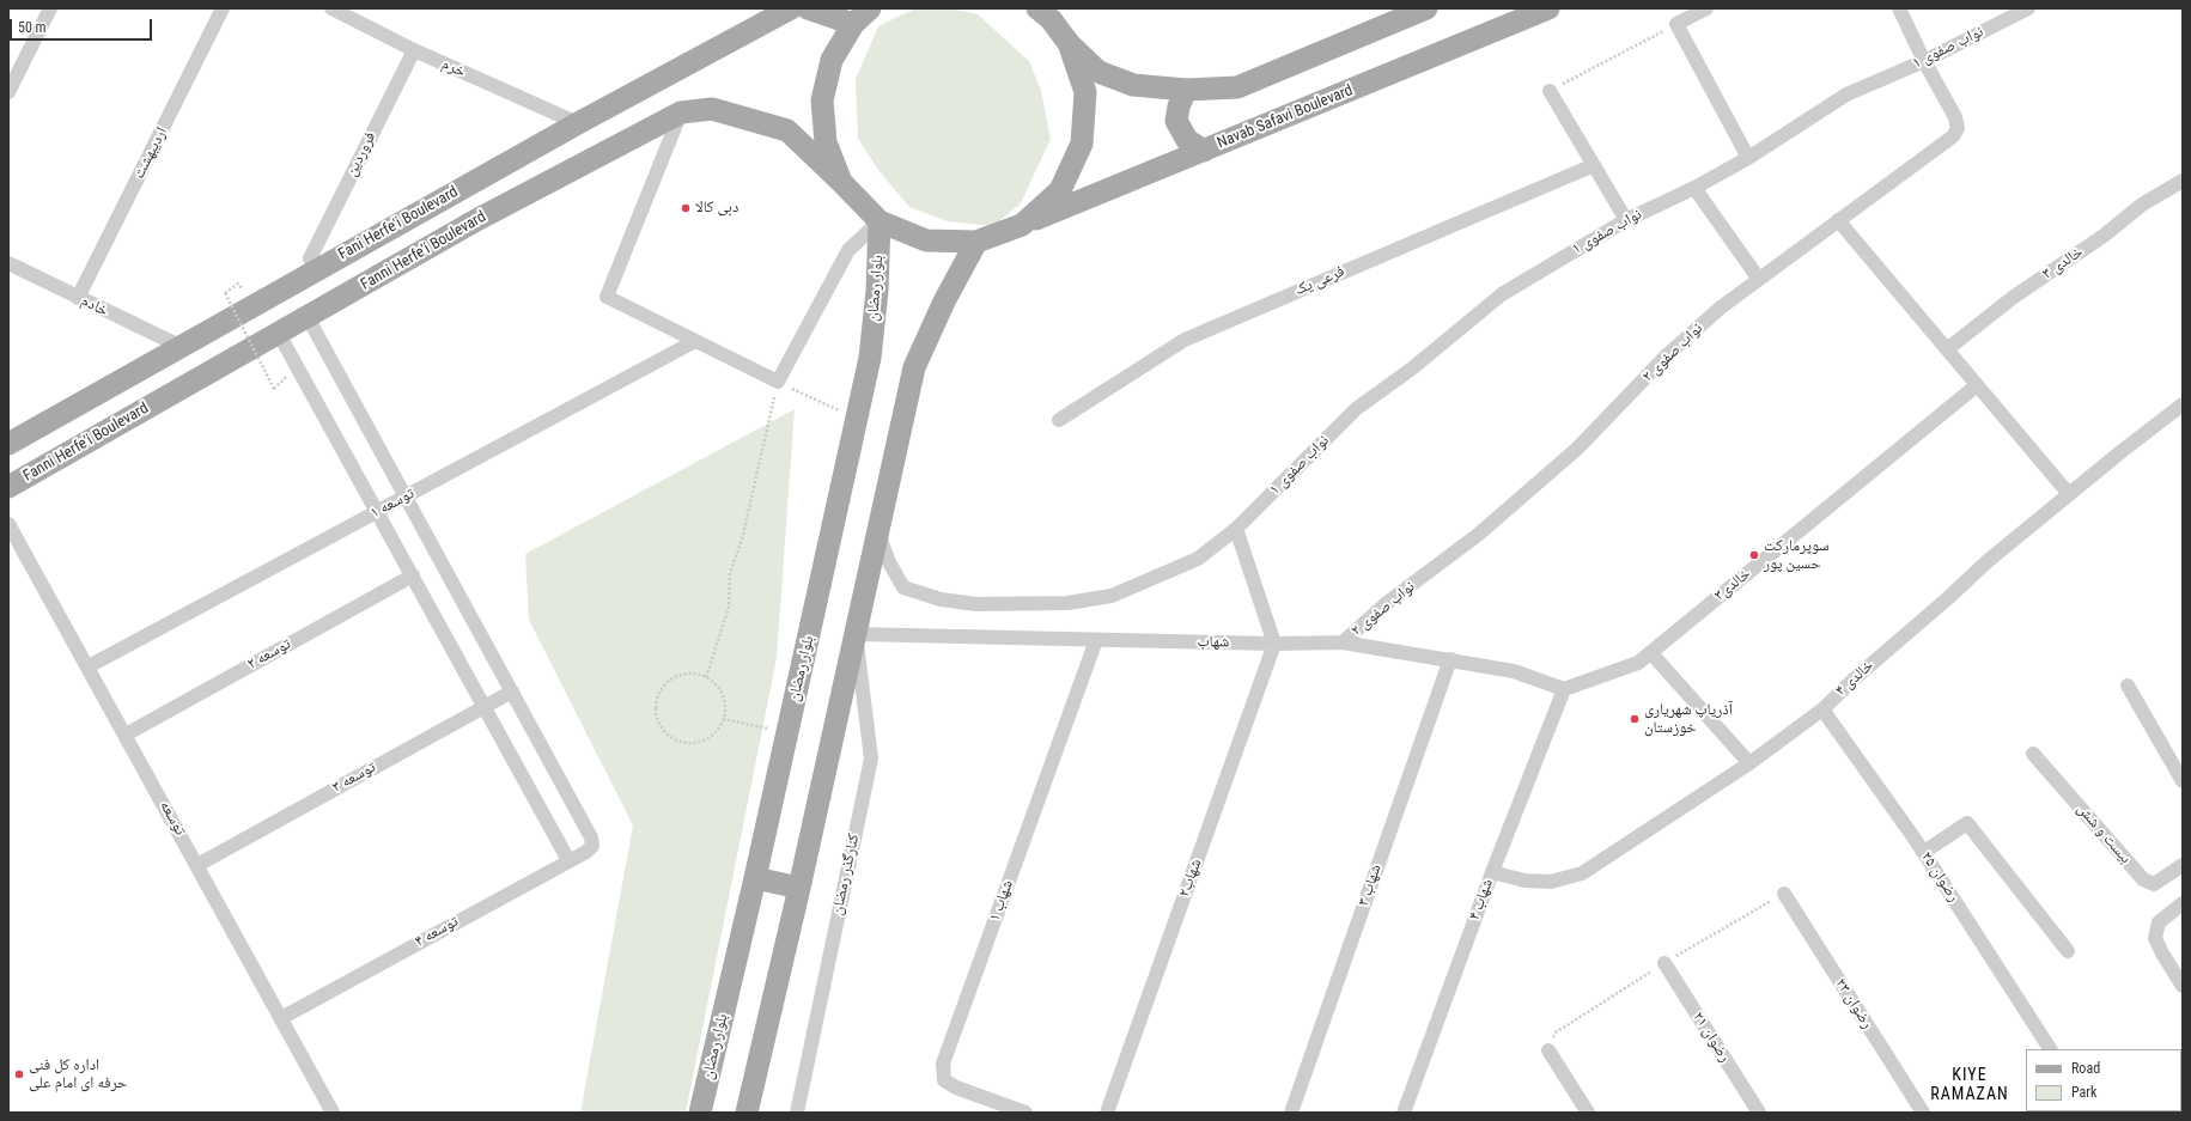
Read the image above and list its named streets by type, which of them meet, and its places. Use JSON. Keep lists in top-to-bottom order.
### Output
{
  "streets": {
    "main road": [
      "Navab Safavi Boulevard",
      "Fani Herfe'i Boulevard",
      "Fanni Herfe'i Boulevard",
      "بلوار رمضان"
    ],
    "street": [
      "نواب صفوی ۱",
      "خرم",
      "اردیبهشت",
      "فروردین",
      "خالدی ۳",
      "فرعی یک",
      "خادم",
      "نواب صفوی ۲",
      "توسعه ۱",
      "خالدی۳",
      "شهاب",
      "توسعه ۲",
      "خالدی ۴",
      "توسعه ۳",
      "توسعه",
      "بیست و شش",
      "کنارگذر رمضان",
      "رضوان ۲۵",
      "شهاب۲",
      "شهاب ۳",
      "شهاب ۴",
      "شهاب ۱",
      "توسعه ۴",
      "رضوان ۲۳",
      "رضوان ۲۱"
    ]
  },
  "crossings": [
    ["نواب صفوی ۱", "نواب صفوی ۲"],
    ["خرم", "فروردین"],
    ["خرم", "Fani Herfe'i Boulevard"],
    ["اردیبهشت", "خادم"],
    ["Fani Herfe'i Boulevard", "خادم"],
    ["Fanni Herfe'i Boulevard", "بلوار رمضان"],
    ["نواب صفوی ۲", "شهاب"],
    ["توسعه ۱", "توسعه"],
    ["خالدی۳", "شهاب"],
    ["خالدی۳", "شهاب ۴"],
    ["شهاب", "کنارگذر رمضان"],
    ["شهاب", "شهاب۲"],
    ["شهاب", "شهاب ۳"],
    ["شهاب", "شهاب ۴"],
    ["شهاب", "شهاب ۱"],
    ["توسعه ۲", "توسعه"],
    ["خالدی ۴", "رضوان ۲۵"],
    ["خالدی ۴", "شهاب ۴"],
    ["توسعه ۳", "توسعه"],
    ["توسعه ۳", "توسعه ۴"],
    ["توسعه", "توسعه ۴"]
  ],
  "districts": ["KIYE RAMAZAN"],
  "places": [
    "دبی کالا",
    "سوپرمارکت حسین پور",
    "آذریاپ شهریاری خوزستان",
    "اداره کل فنی حرفه ای امام علی"
  ],
  "legend": ["Road", "Park"],
  "scale_bar": "50 m"
}
